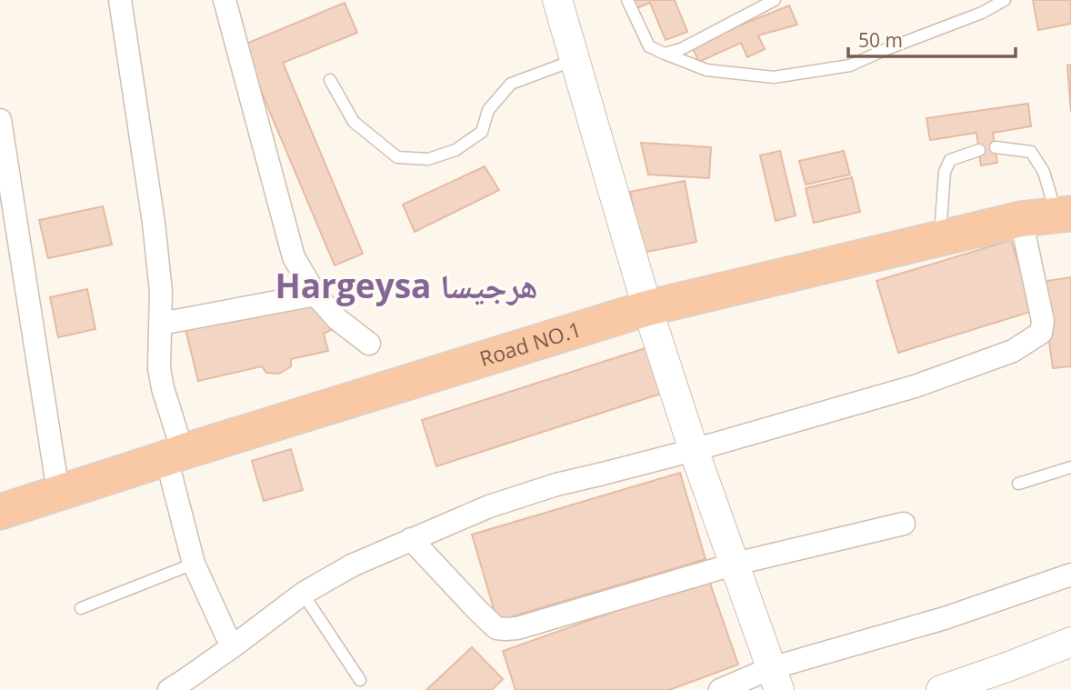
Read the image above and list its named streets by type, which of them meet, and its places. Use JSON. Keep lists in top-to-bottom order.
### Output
{
  "streets": {
    "highway": ["Road NO.1"]
  },
  "districts": ["Hargeysa هرجيسا"],
  "scale_bar": "50 m"
}
